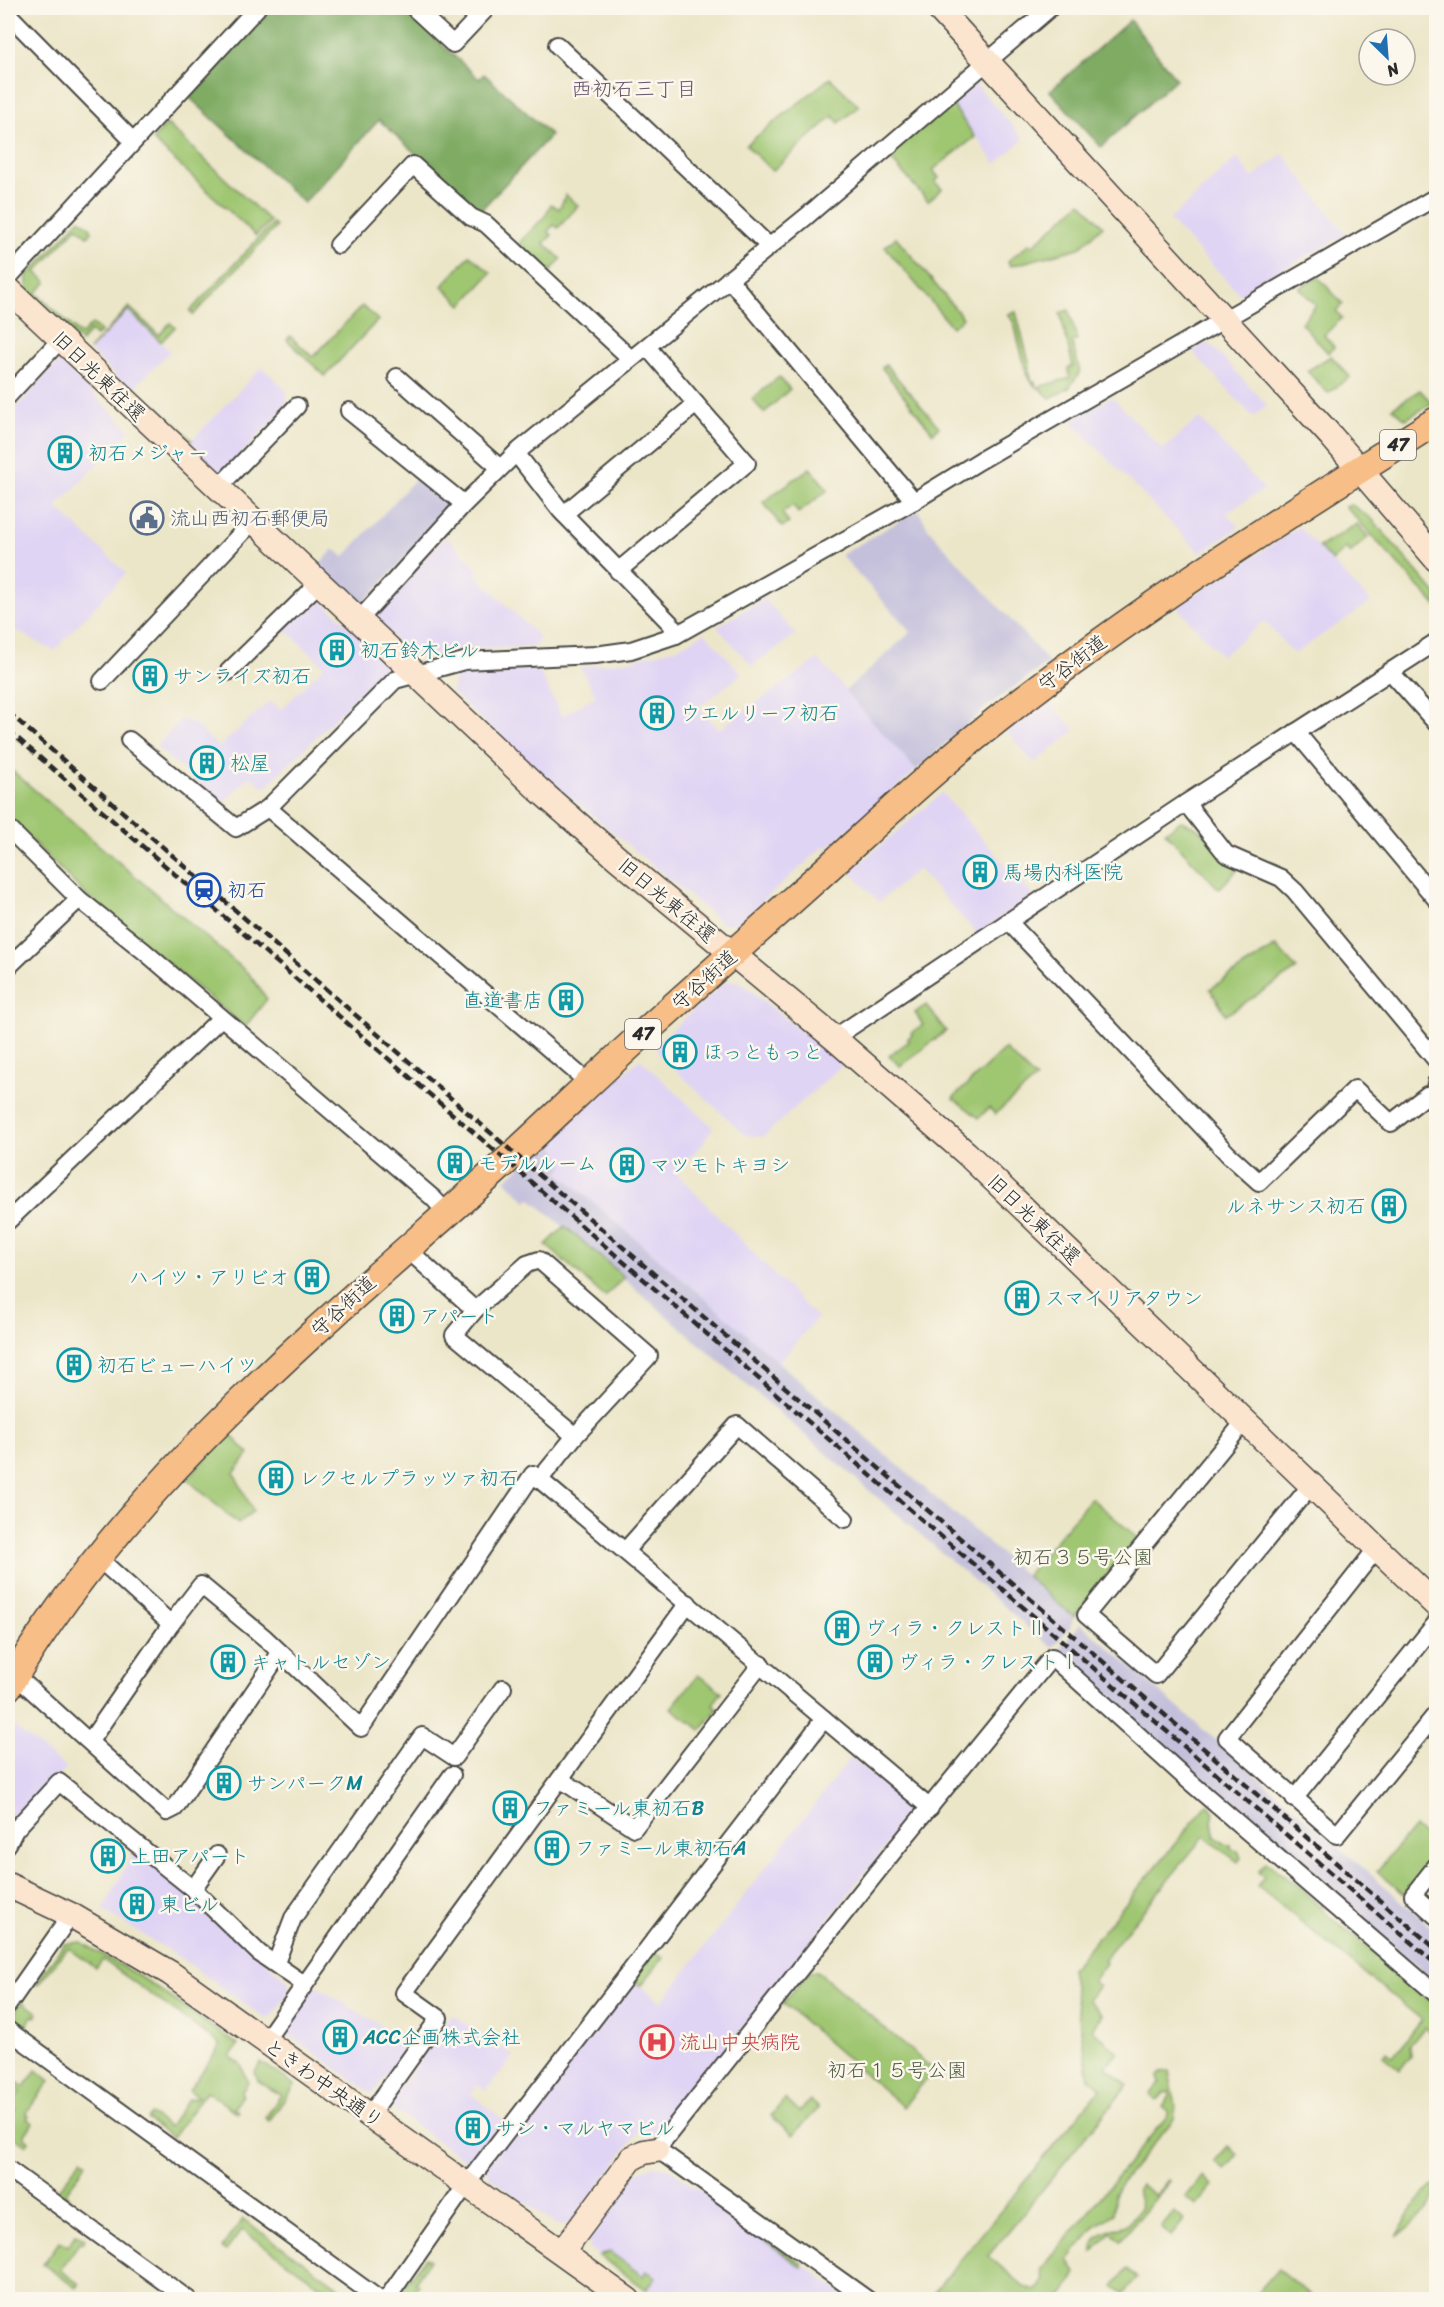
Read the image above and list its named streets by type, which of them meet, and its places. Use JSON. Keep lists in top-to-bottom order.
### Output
{
  "streets": {
    "main road": ["47", "守谷街道"],
    "street": ["旧日光東往還", "ときわ中央通り"]
  },
  "crossings": [
    ["旧日光東往還", "守谷街道"]
  ],
  "districts": ["西初石三丁目"],
  "parks": ["初石３５号公園", "初石１５号公園"],
  "places": {
    "building": [
      "初石メジャー",
      "初石鈴木ビル",
      "サンライズ初石",
      "ウエルリーフ初石",
      "松屋",
      "馬場内科医院",
      "直道書店",
      "ほっともっと",
      "モデルルーム",
      "マツモトキヨシ",
      "ルネサンス初石",
      "ハイツ・アリビオ",
      "スマイリアタウン",
      "アパート",
      "初石ビューハイツ",
      "レクセルプラッツァ初石",
      "ヴィラ・クレストⅡ",
      "キャトルセゾン",
      "ヴィラ・クレストⅠ",
      "サンパークM",
      "ファミール東初石B",
      "ファミール東初石A",
      "上田アパート",
      "東ビル",
      "ACC企画株式会社",
      "サン・マルヤマビル"
    ],
    "public building": ["流山西初石郵便局"],
    "station": ["初石"],
    "hospital": ["流山中央病院"]
  },
  "north": "bottom right"
}
